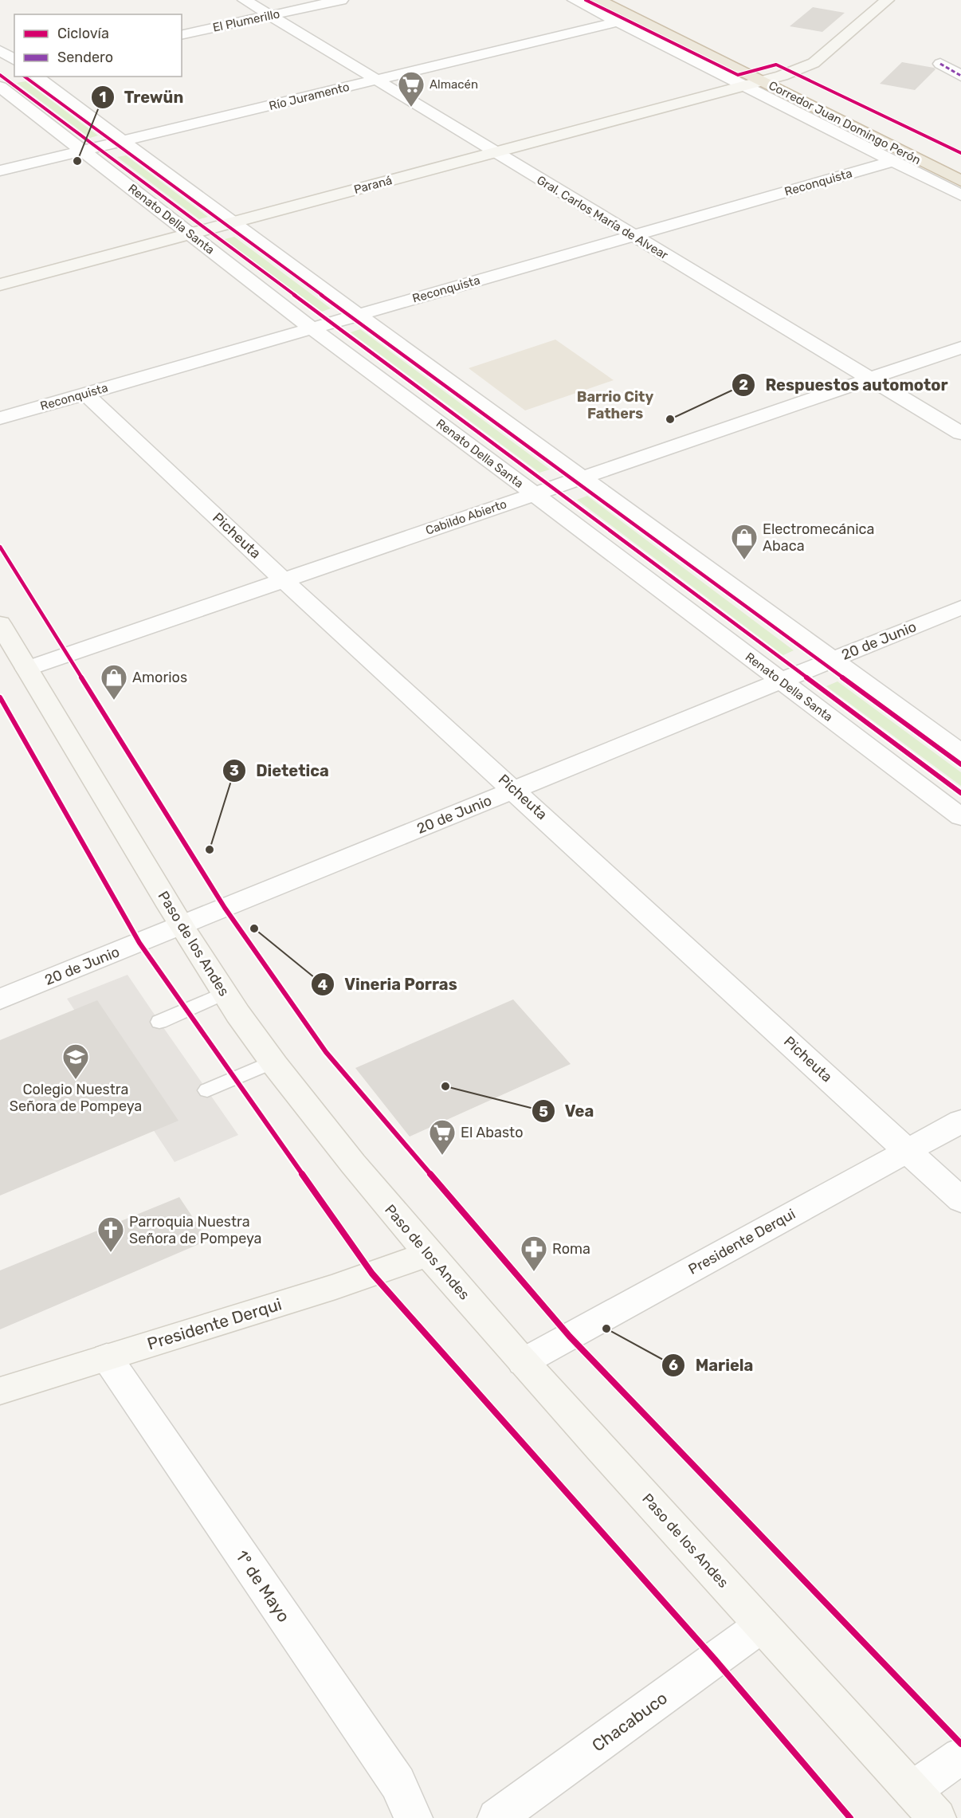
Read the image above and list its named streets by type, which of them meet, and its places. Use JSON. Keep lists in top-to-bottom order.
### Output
{
  "streets": {
    "highway": ["Corredor Juan Domingo Perón"],
    "street": [
      "El Plumerillo",
      "Río Juramento",
      "Reconquista",
      "Paraná",
      "Gral. Carlos María de Alvear",
      "Renato Della Santa",
      "Cabildo Abierto",
      "Picheuta",
      "20 de Junio",
      "Paso de los Andes",
      "Presidente Derqui",
      "1° de Mayo",
      "Chacabuco"
    ]
  },
  "crossings": [
    ["El Plumerillo", "Gral. Carlos María de Alvear"],
    ["Río Juramento", "Gral. Carlos María de Alvear"],
    ["Río Juramento", "Renato Della Santa"],
    ["Reconquista", "Gral. Carlos María de Alvear"],
    ["Reconquista", "Renato Della Santa"],
    ["Reconquista", "Picheuta"],
    ["Paraná", "Gral. Carlos María de Alvear"],
    ["Paraná", "Renato Della Santa"],
    ["Gral. Carlos María de Alvear", "Cabildo Abierto"],
    ["Renato Della Santa", "Cabildo Abierto"],
    ["Renato Della Santa", "20 de Junio"],
    ["Cabildo Abierto", "Picheuta"],
    ["Cabildo Abierto", "Paso de los Andes"],
    ["Picheuta", "20 de Junio"],
    ["Picheuta", "Presidente Derqui"],
    ["20 de Junio", "Paso de los Andes"],
    ["Paso de los Andes", "Presidente Derqui"],
    ["Paso de los Andes", "Chacabuco"],
    ["Presidente Derqui", "1° de Mayo"]
  ],
  "districts": ["Barrio City Fathers"],
  "places": {
    "supermarket": ["Almacén", "El Abasto"],
    "other": [
      "Trewün",
      "Respuestos automotor",
      "Dietetica",
      "Vineria Porras",
      "Vea",
      "Mariela"
    ],
    "shop": ["Electromecánica Abaca", "Amorios"],
    "school or university": ["Colegio Nuestra Señora de Pompeya"],
    "church": ["Parroquia Nuestra Señora de Pompeya"],
    "pharmacy": ["Roma"]
  },
  "legend": ["Ciclovía", "Sendero"]
}
